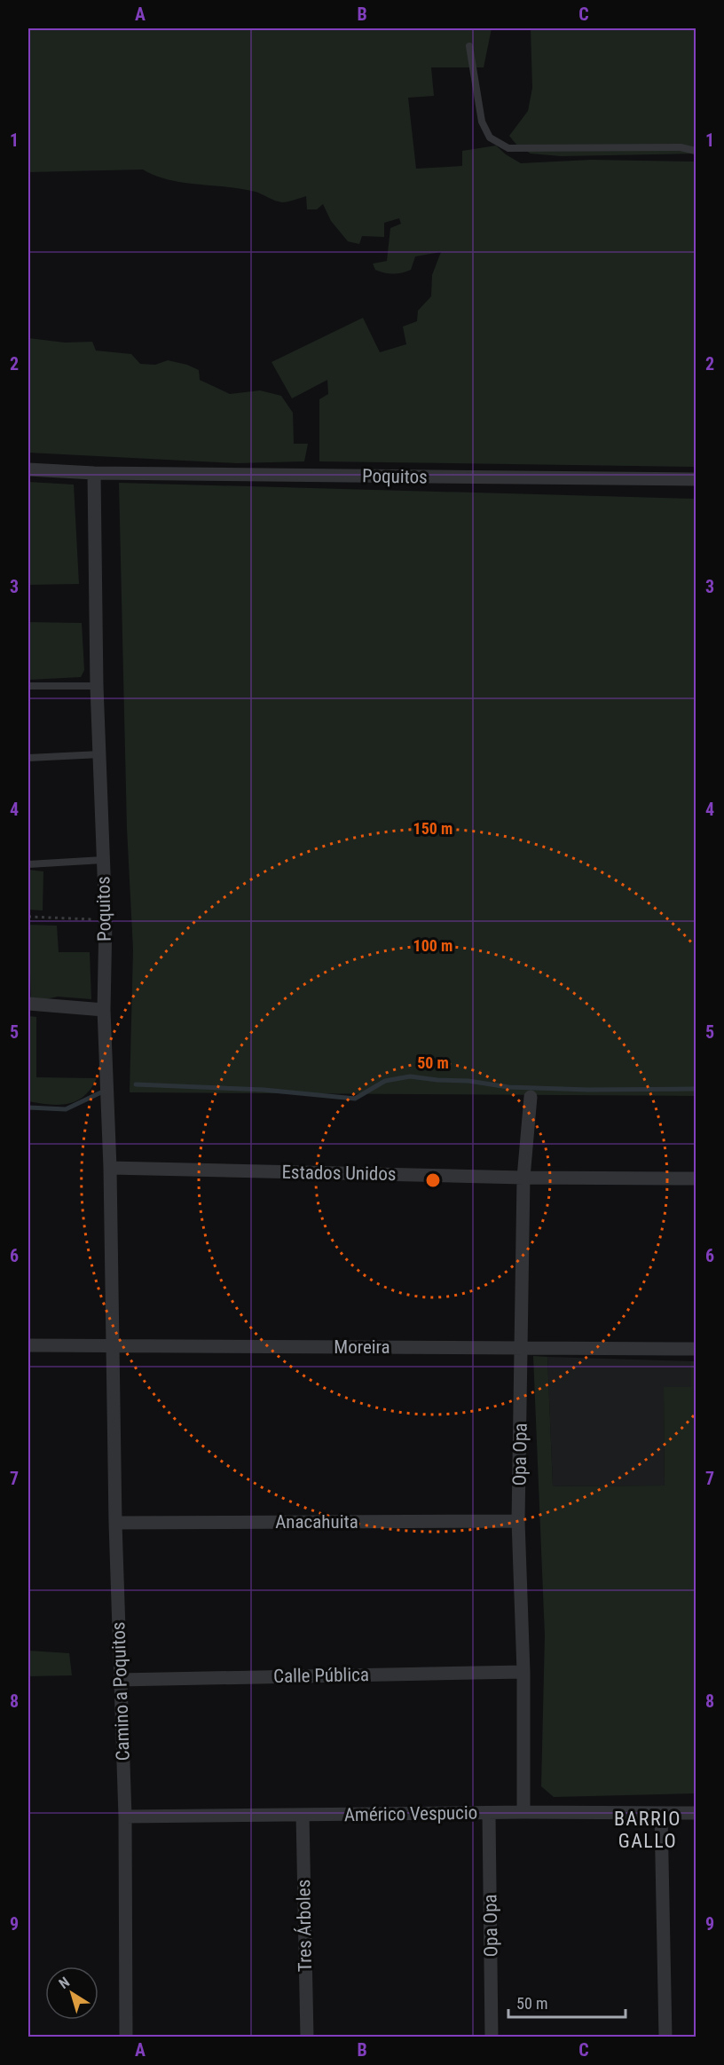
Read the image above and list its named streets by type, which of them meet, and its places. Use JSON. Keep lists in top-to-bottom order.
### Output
{
  "streets": {
    "street": [
      "Poquitos",
      "Estados Unidos",
      "Moreira",
      "Opa Opa",
      "Anacahuita",
      "Calle Pública",
      "Camino a Poquitos",
      "Américo Vespucio",
      "Tres Árboles"
    ]
  },
  "crossings": [
    ["Poquitos", "Estados Unidos"],
    ["Poquitos", "Moreira"],
    ["Poquitos", "Camino a Poquitos"],
    ["Estados Unidos", "Opa Opa"],
    ["Moreira", "Opa Opa"],
    ["Moreira", "Camino a Poquitos"],
    ["Opa Opa", "Anacahuita"],
    ["Opa Opa", "Calle Pública"],
    ["Opa Opa", "Américo Vespucio"],
    ["Anacahuita", "Camino a Poquitos"],
    ["Calle Pública", "Camino a Poquitos"],
    ["Camino a Poquitos", "Américo Vespucio"],
    ["Américo Vespucio", "Tres Árboles"]
  ],
  "districts": ["BARRIO GALLO"],
  "scale_bar": "50 m",
  "north": "top left",
  "grid": {
    "columns": ["A", "B", "C"],
    "rows": [
      "1",
      "2",
      "3",
      "4",
      "5",
      "6",
      "7",
      "8",
      "9"
    ]
  },
  "rings": ["150 m", "100 m", "50 m"]
}
